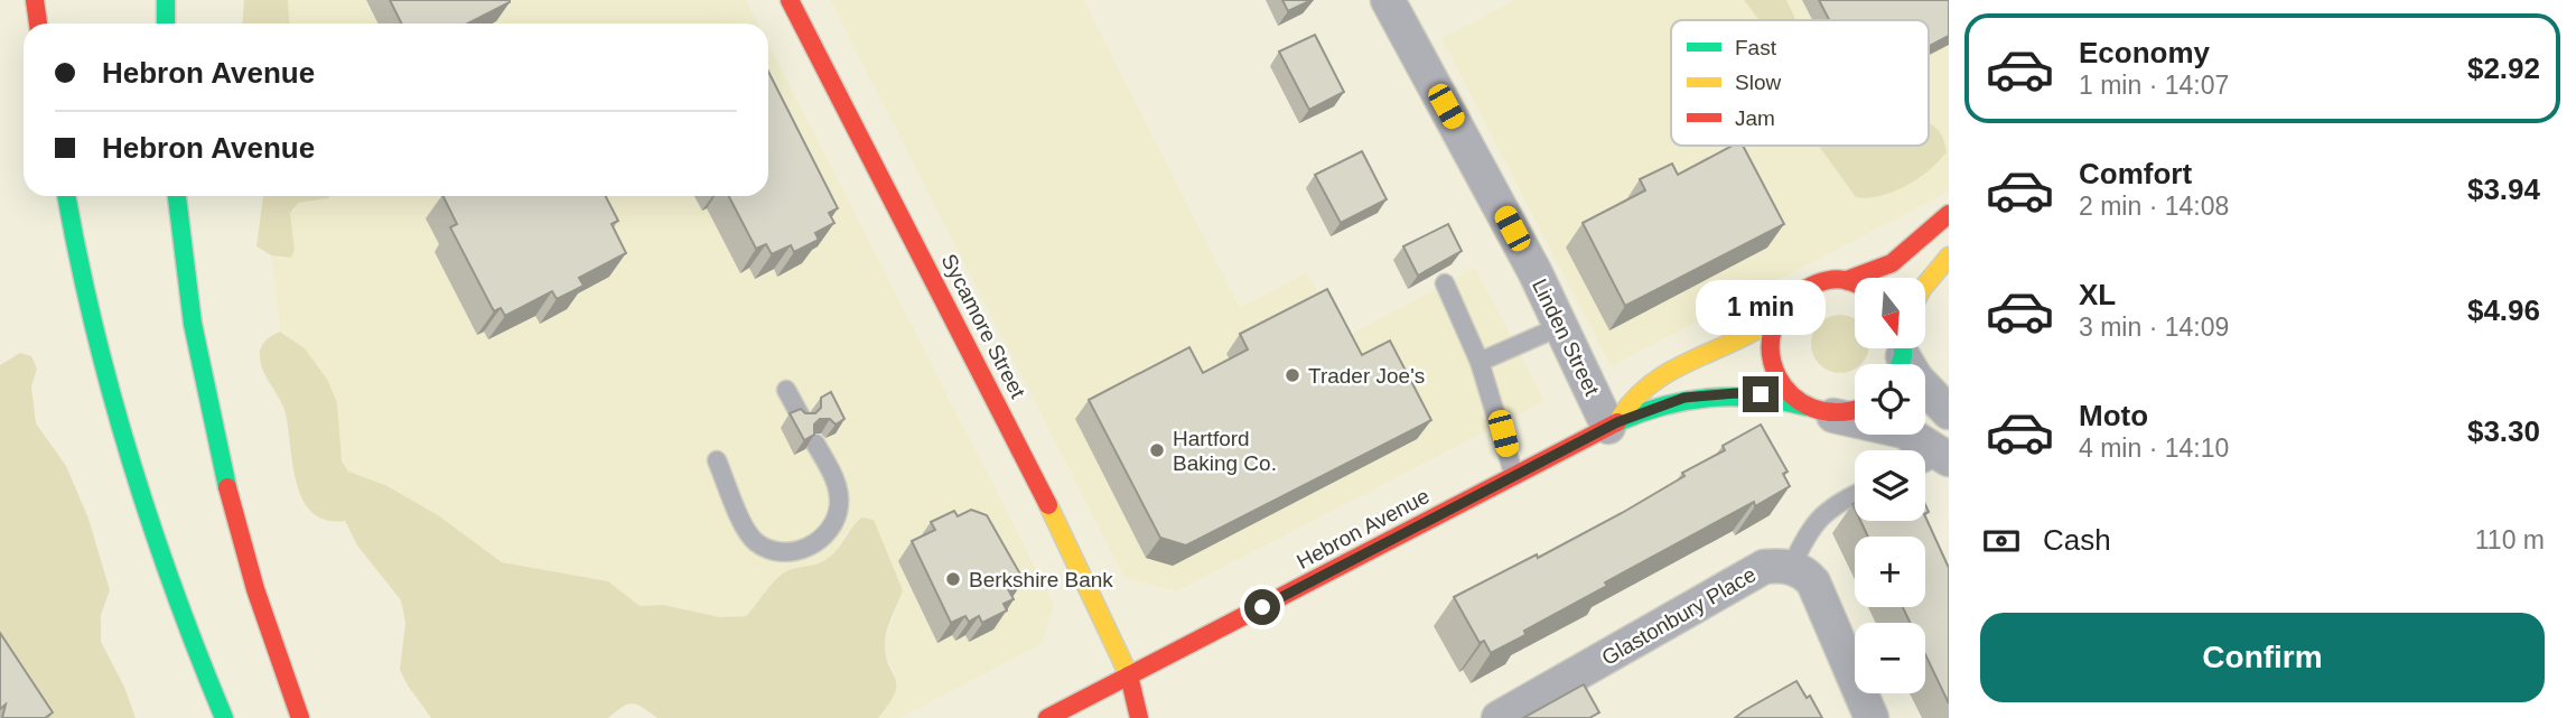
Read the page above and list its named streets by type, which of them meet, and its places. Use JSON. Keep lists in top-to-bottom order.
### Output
{
  "streets": {
    "main road": ["Sycamore Street", "Hebron Avenue"],
    "street": ["Linden Street", "Glastonbury Place"]
  },
  "crossings": [
    ["Sycamore Street", "Hebron Avenue"],
    ["Linden Street", "Hebron Avenue"]
  ],
  "places": ["Trader Joe's", "Hartford Baking Co.", "Berkshire Bank"],
  "legend": ["Fast", "Slow", "Jam"],
  "north": "bottom",
  "page": {
    "list": [
      {
        "name": "Economy",
        "note": "1 min · 14:07",
        "value": "$2.92"
      },
      {
        "name": "Comfort",
        "note": "2 min · 14:08",
        "value": "$3.94"
      },
      {
        "name": "XL",
        "note": "3 min · 14:09",
        "value": "$4.96"
      },
      {
        "name": "Moto",
        "note": "4 min · 14:10",
        "value": "$3.30"
      }
    ],
    "banner": ["Hebron Avenue", "Hebron Avenue"],
    "map_buttons": ["+", "−"],
    "bubble": "1 min",
    "pay": ["Cash", "110 m"],
    "buttons": "Confirm"
  }
}
